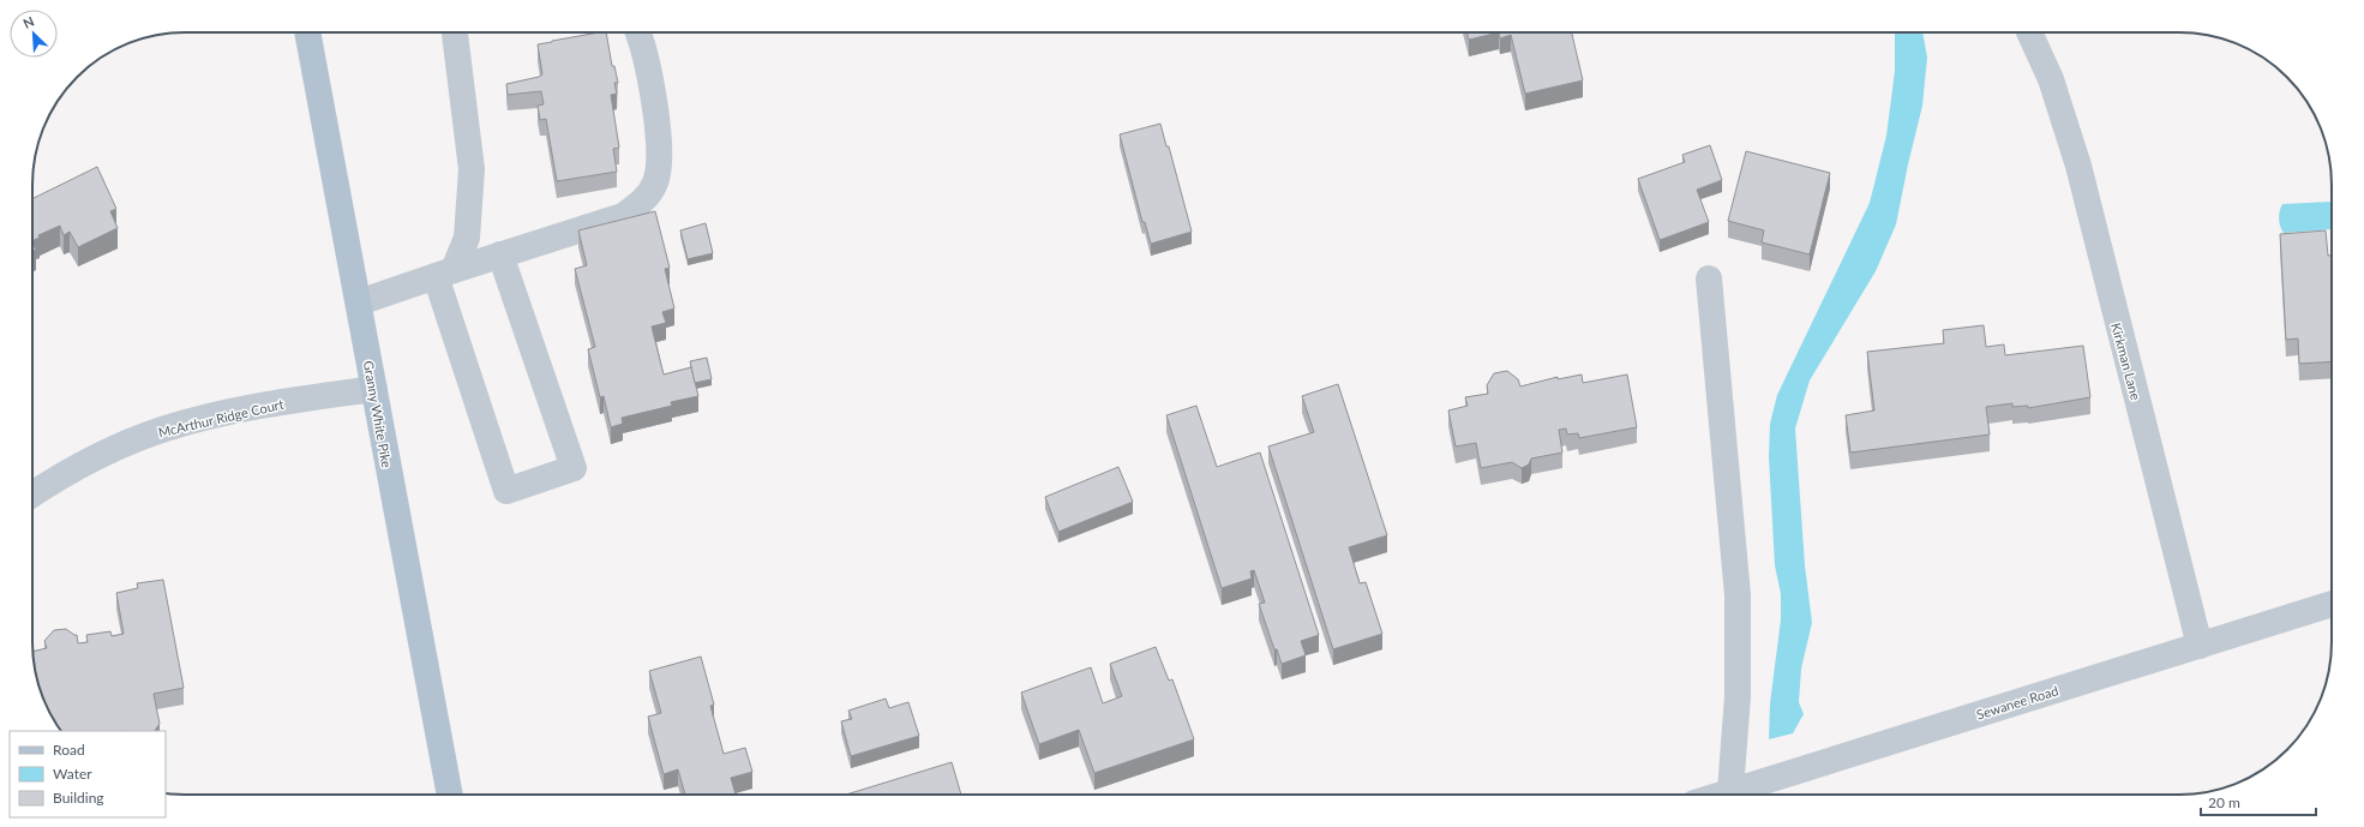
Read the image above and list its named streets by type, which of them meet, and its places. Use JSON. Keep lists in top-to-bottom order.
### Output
{
  "streets": {
    "main road": ["Granny White Pike"],
    "street": ["Kirkman Lane", "McArthur Ridge Court", "Sewanee Road"]
  },
  "crossings": [
    ["Kirkman Lane", "Sewanee Road"],
    ["Granny White Pike", "McArthur Ridge Court"]
  ],
  "legend": ["Road", "Water", "Building"],
  "scale_bar": "20 m",
  "north": "top left"
}
